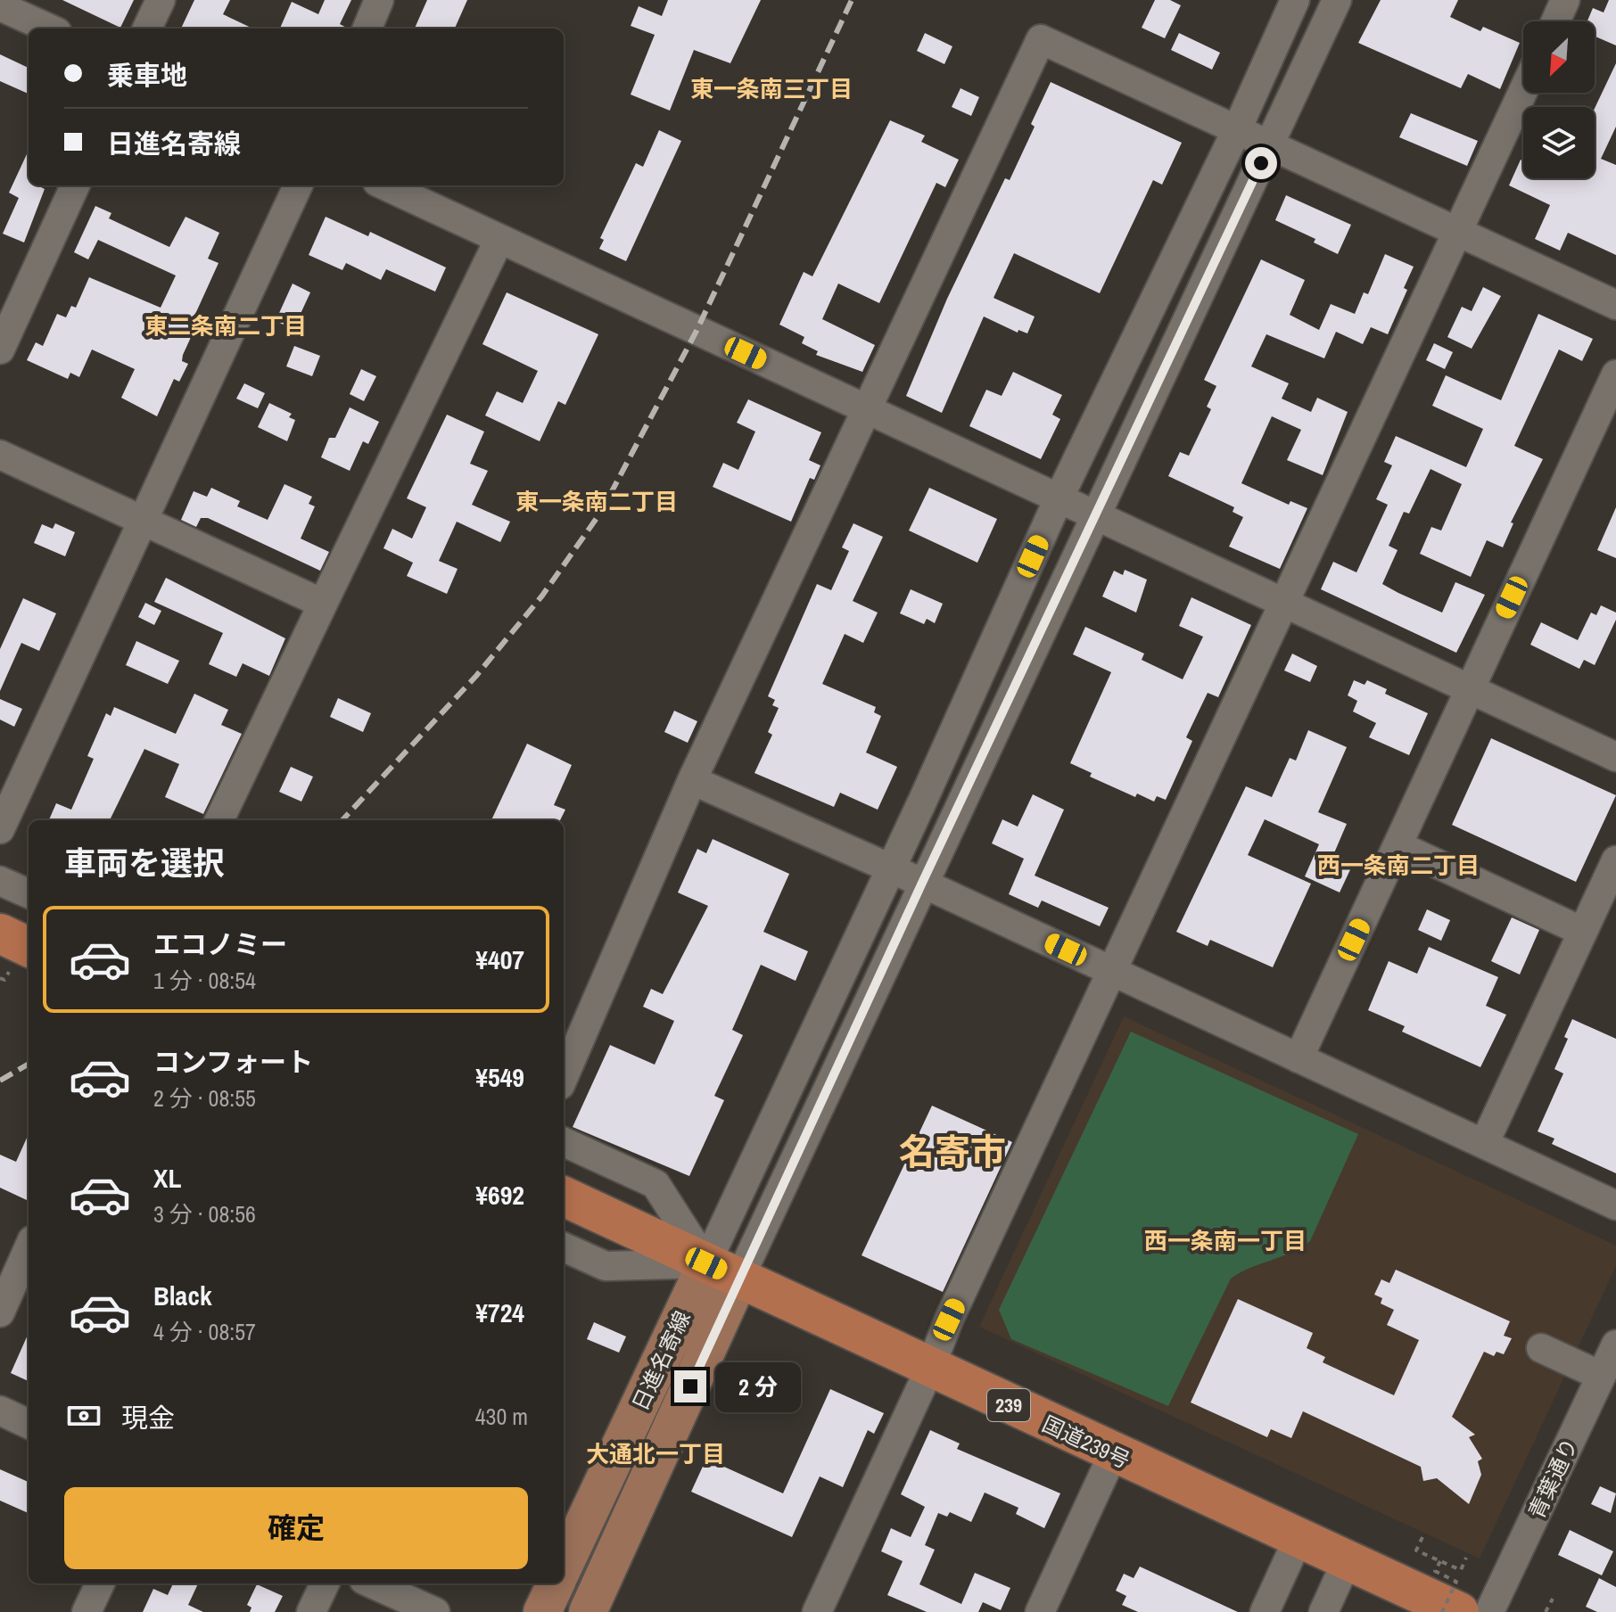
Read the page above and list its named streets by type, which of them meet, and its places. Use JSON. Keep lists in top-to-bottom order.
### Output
{
  "streets": {
    "highway": ["239", "国道239号"],
    "main road": ["日進名寄線"],
    "street": ["青葉通り"]
  },
  "crossings": [
    ["日進名寄線", "国道239号"]
  ],
  "districts": [
    "東一条南三丁目",
    "東二条南二丁目",
    "東一条南二丁目",
    "西一条南二丁目",
    "名寄市",
    "西一条南一丁目",
    "大通北一丁目"
  ],
  "north": "bottom left",
  "page": {
    "banner": ["乗車地", "日進名寄線"],
    "heading": "車両を選択",
    "list": [
      {
        "name": "エコノミー",
        "note": "1 分 · 08:54",
        "value": "¥407"
      },
      {
        "name": "コンフォート",
        "note": "2 分 · 08:55",
        "value": "¥549"
      },
      {
        "name": "XL",
        "note": "3 分 · 08:56",
        "value": "¥692"
      },
      {
        "name": "Black",
        "note": "4 分 · 08:57",
        "value": "¥724"
      }
    ],
    "bubble": "2 分",
    "pay": ["現金", "430 m"],
    "buttons": "確定"
  }
}
